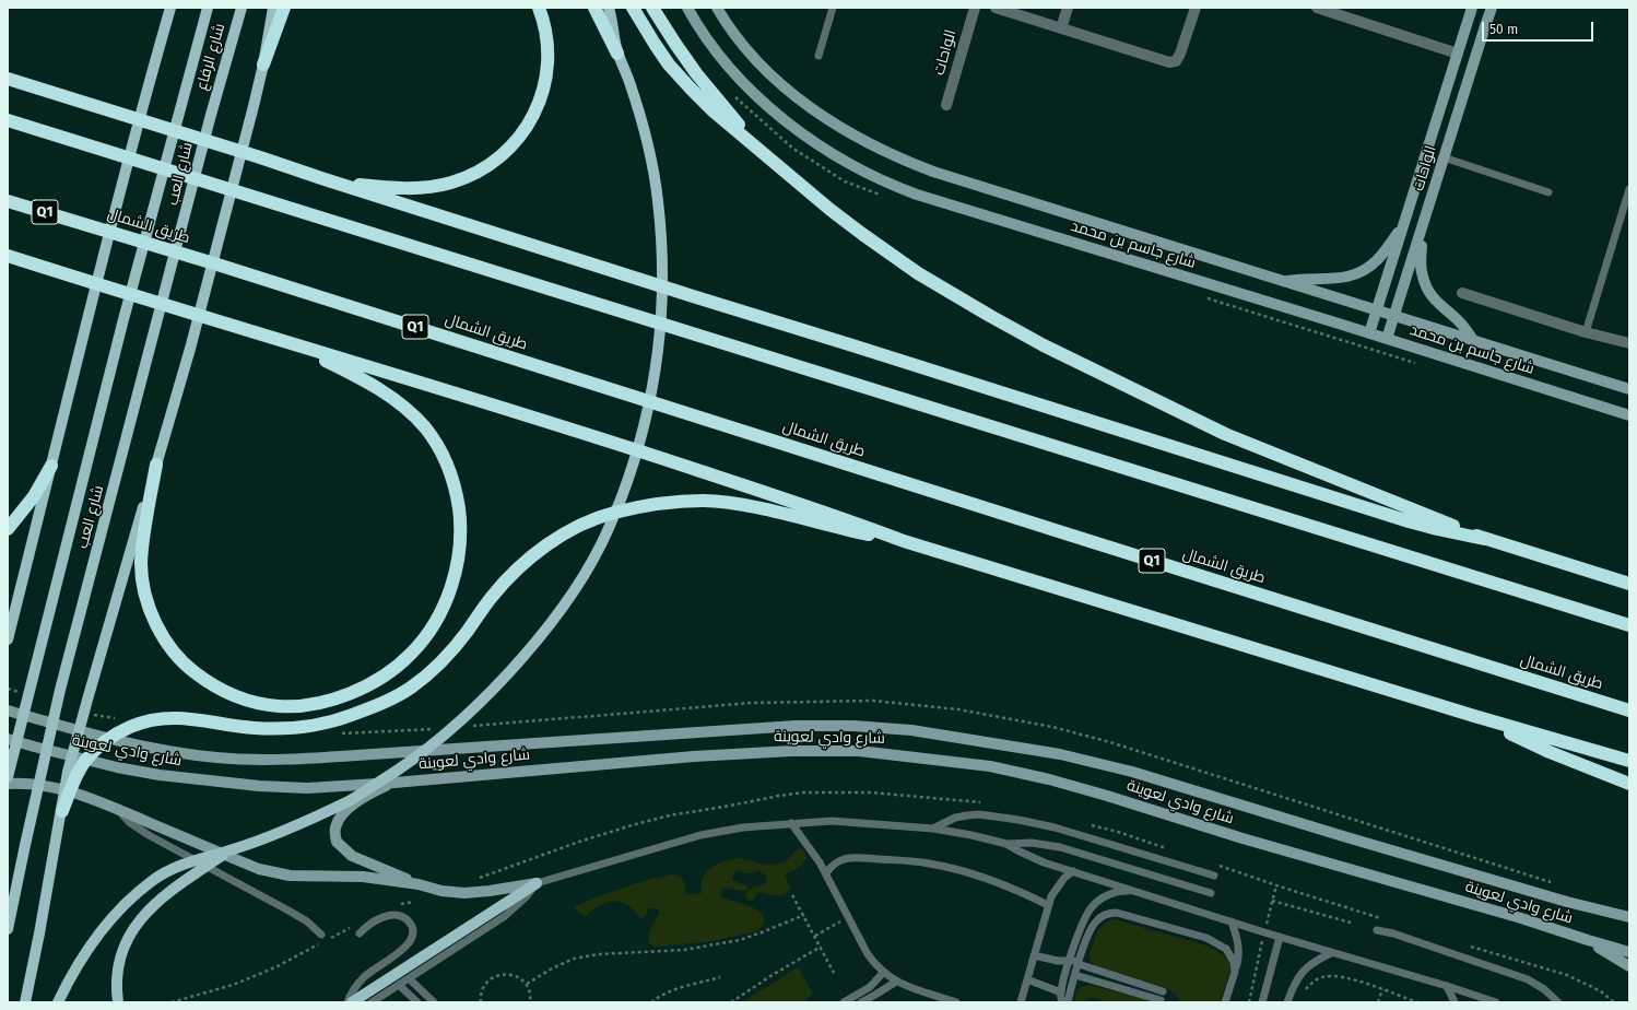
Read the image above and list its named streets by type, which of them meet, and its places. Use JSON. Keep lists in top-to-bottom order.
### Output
{
  "streets": {
    "highway": ["Q1", "طريق الشمال"],
    "main road": [
      "الواحات",
      "شارع الرفاع",
      "شارع العب",
      "شارع جاسم بن محمد",
      "شارع وادي لعوينة"
    ]
  },
  "crossings": [
    ["الواحات", "شارع جاسم بن محمد"],
    ["شارع الرفاع", "شارع العب"]
  ],
  "scale_bar": "50 m"
}
